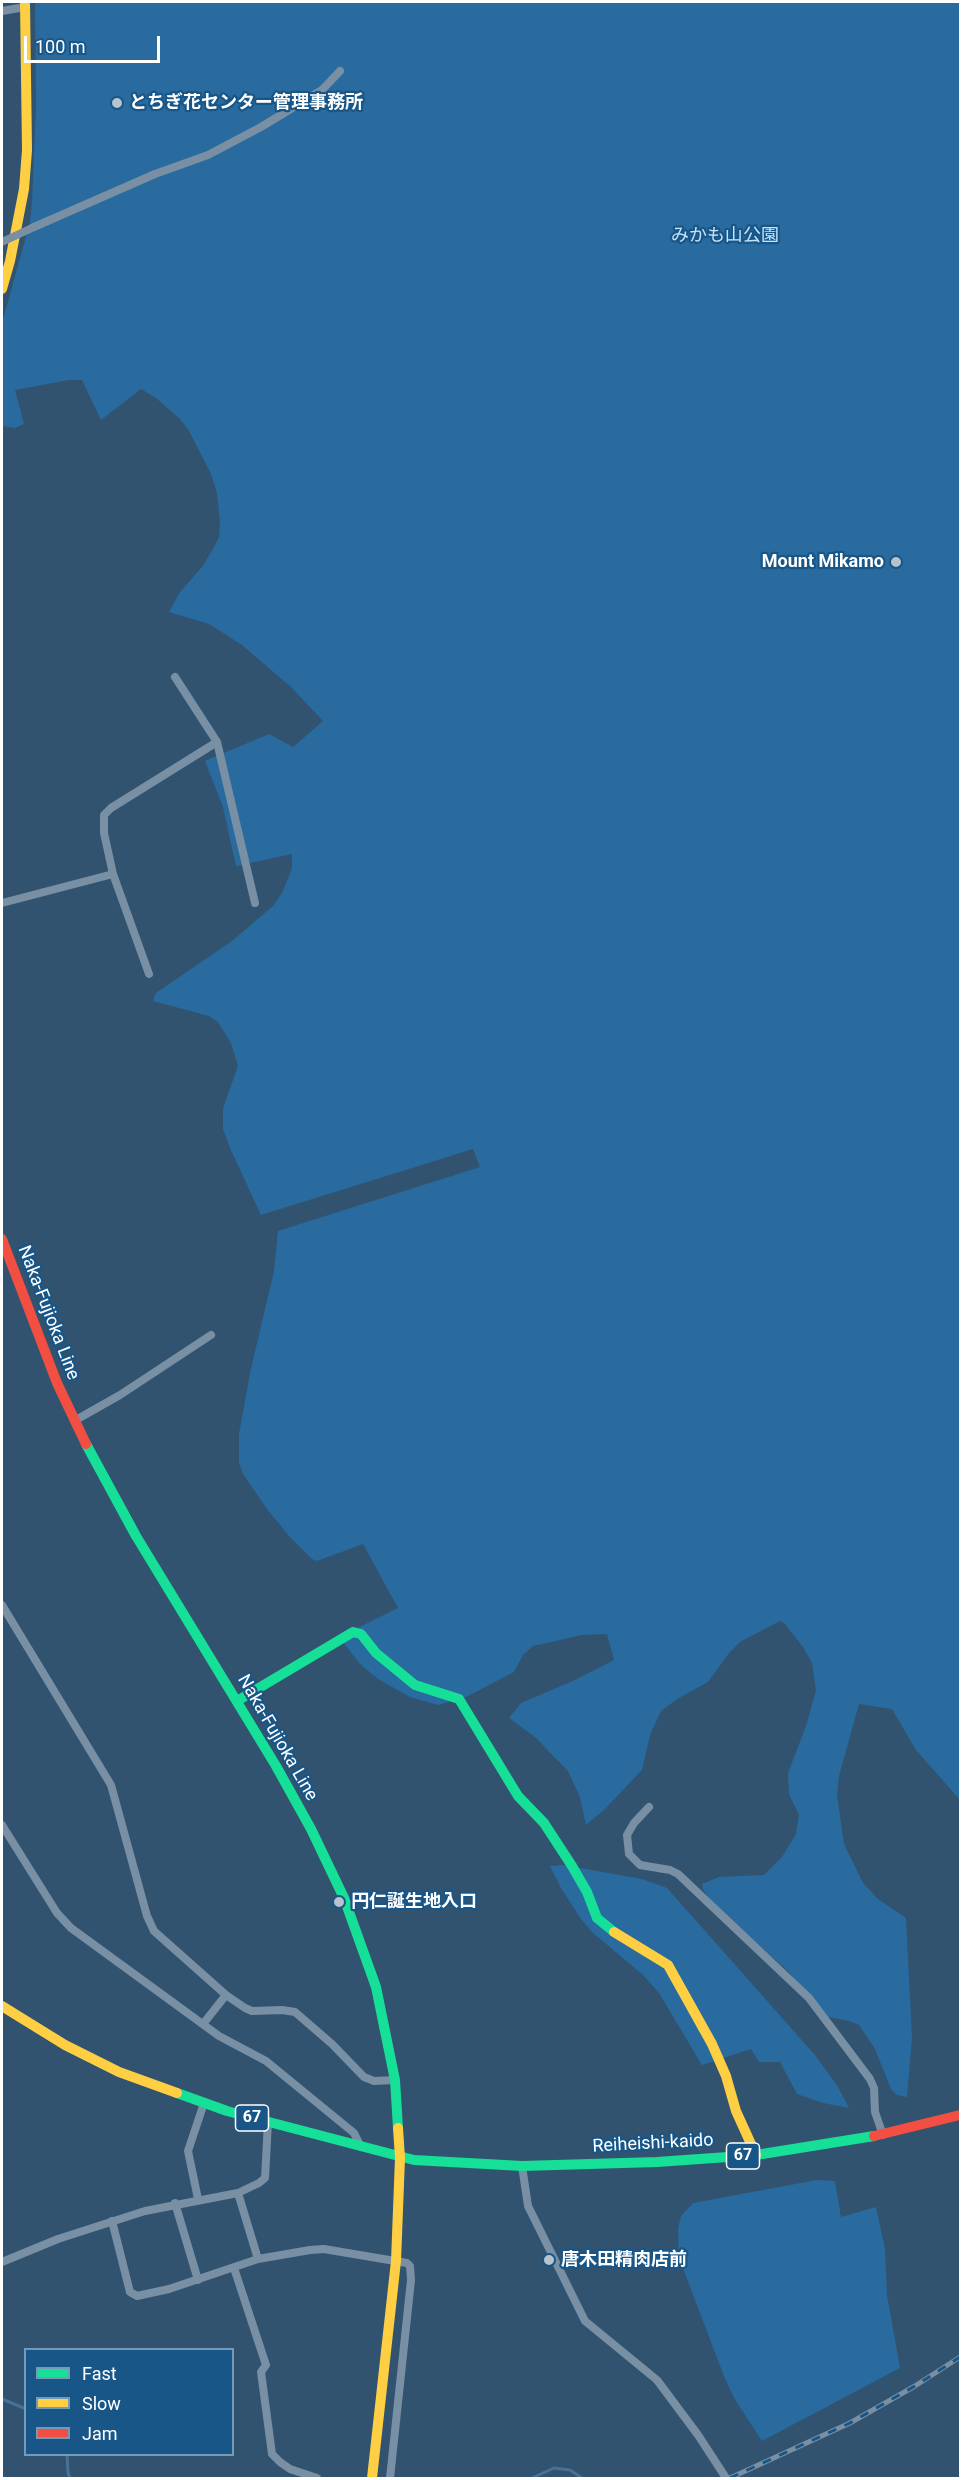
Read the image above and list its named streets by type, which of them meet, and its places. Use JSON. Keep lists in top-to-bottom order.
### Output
{
  "streets": {
    "main road": ["Naka-Fujioka Line", "67", "Reiheishi-kaido"]
  },
  "crossings": [
    ["Naka-Fujioka Line", "67"],
    ["67", "Reiheishi-kaido"]
  ],
  "parks": ["みかも山公園"],
  "places": [
    "とちぎ花センター管理事務所",
    "Mount Mikamo",
    "円仁誕生地入口",
    "唐木田精肉店前"
  ],
  "legend": ["Fast", "Slow", "Jam"],
  "scale_bar": "100 m"
}
